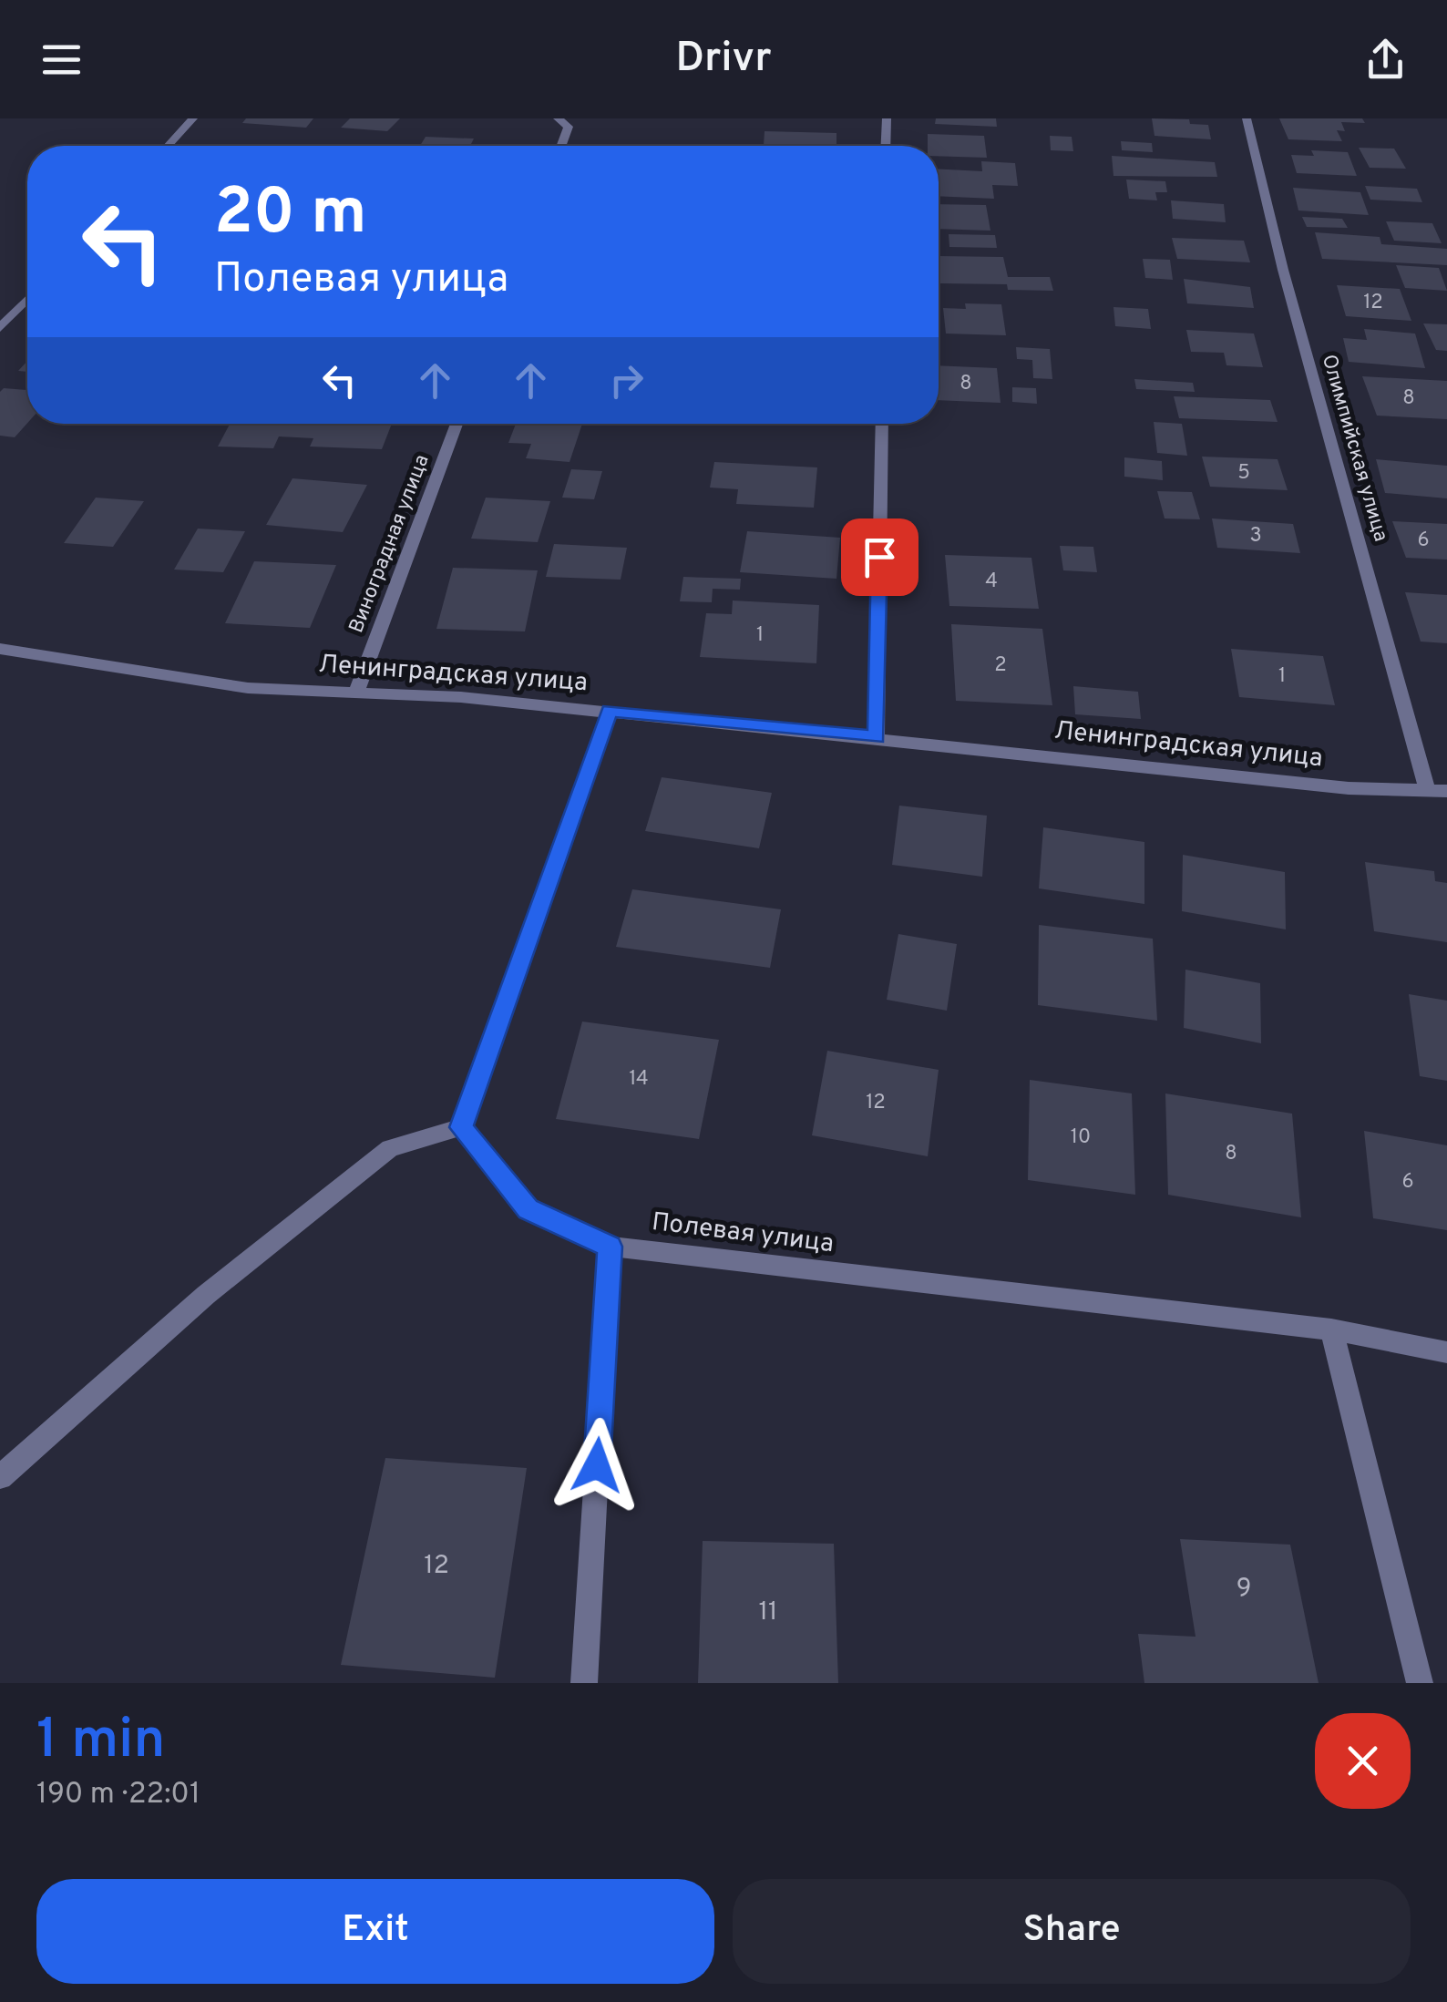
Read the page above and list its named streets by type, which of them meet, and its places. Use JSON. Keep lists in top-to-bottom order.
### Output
{
  "streets": {
    "street": [
      "Олимпийская улица",
      "Виноградная улица",
      "Ленинградская улица",
      "Полевая улица"
    ]
  },
  "crossings": [
    ["Олимпийская улица", "Ленинградская улица"],
    ["Виноградная улица", "Ленинградская улица"]
  ],
  "house_numbers": [
    "12",
    "8",
    "8",
    "5",
    "3",
    "6",
    "4",
    "1",
    "2",
    "1",
    "14",
    "12",
    "10",
    "8",
    "6",
    "12",
    "9",
    "11"
  ],
  "page": {
    "header": "Drivr",
    "turn": ["20 m", "Полевая улица"],
    "heading": ["1 min", "190 m · 22:01"],
    "buttons": ["Exit", "Share"]
  }
}
